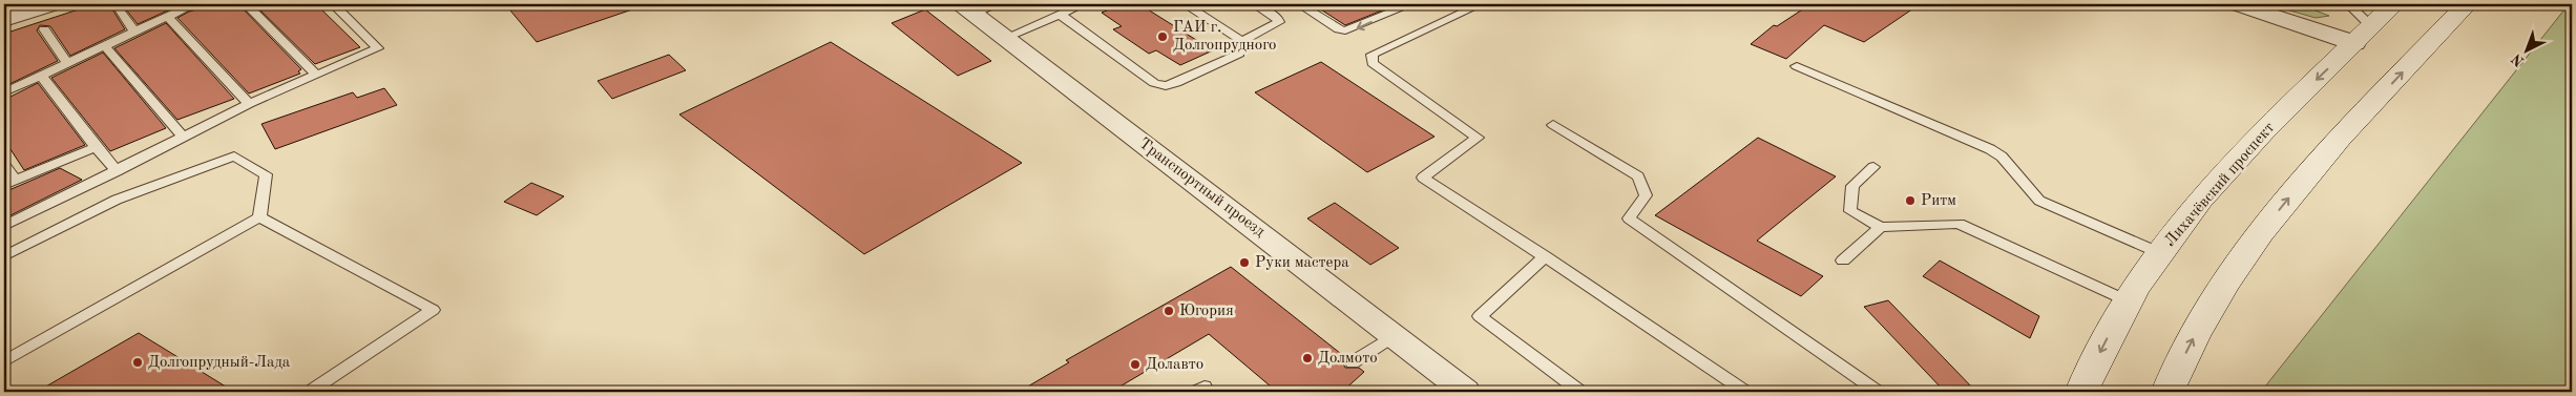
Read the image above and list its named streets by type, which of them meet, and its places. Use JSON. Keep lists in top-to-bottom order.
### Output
{
  "streets": {
    "main road": ["Лихачёвский проспект"],
    "street": ["Транспортный проезд"]
  },
  "places": [
    "ГАИ г. Долгопрудного",
    "Ритм",
    "Руки мастера",
    "Югория",
    "Долмото",
    "Долгопрудный-Лада",
    "Долавто"
  ],
  "north": "bottom left"
}
